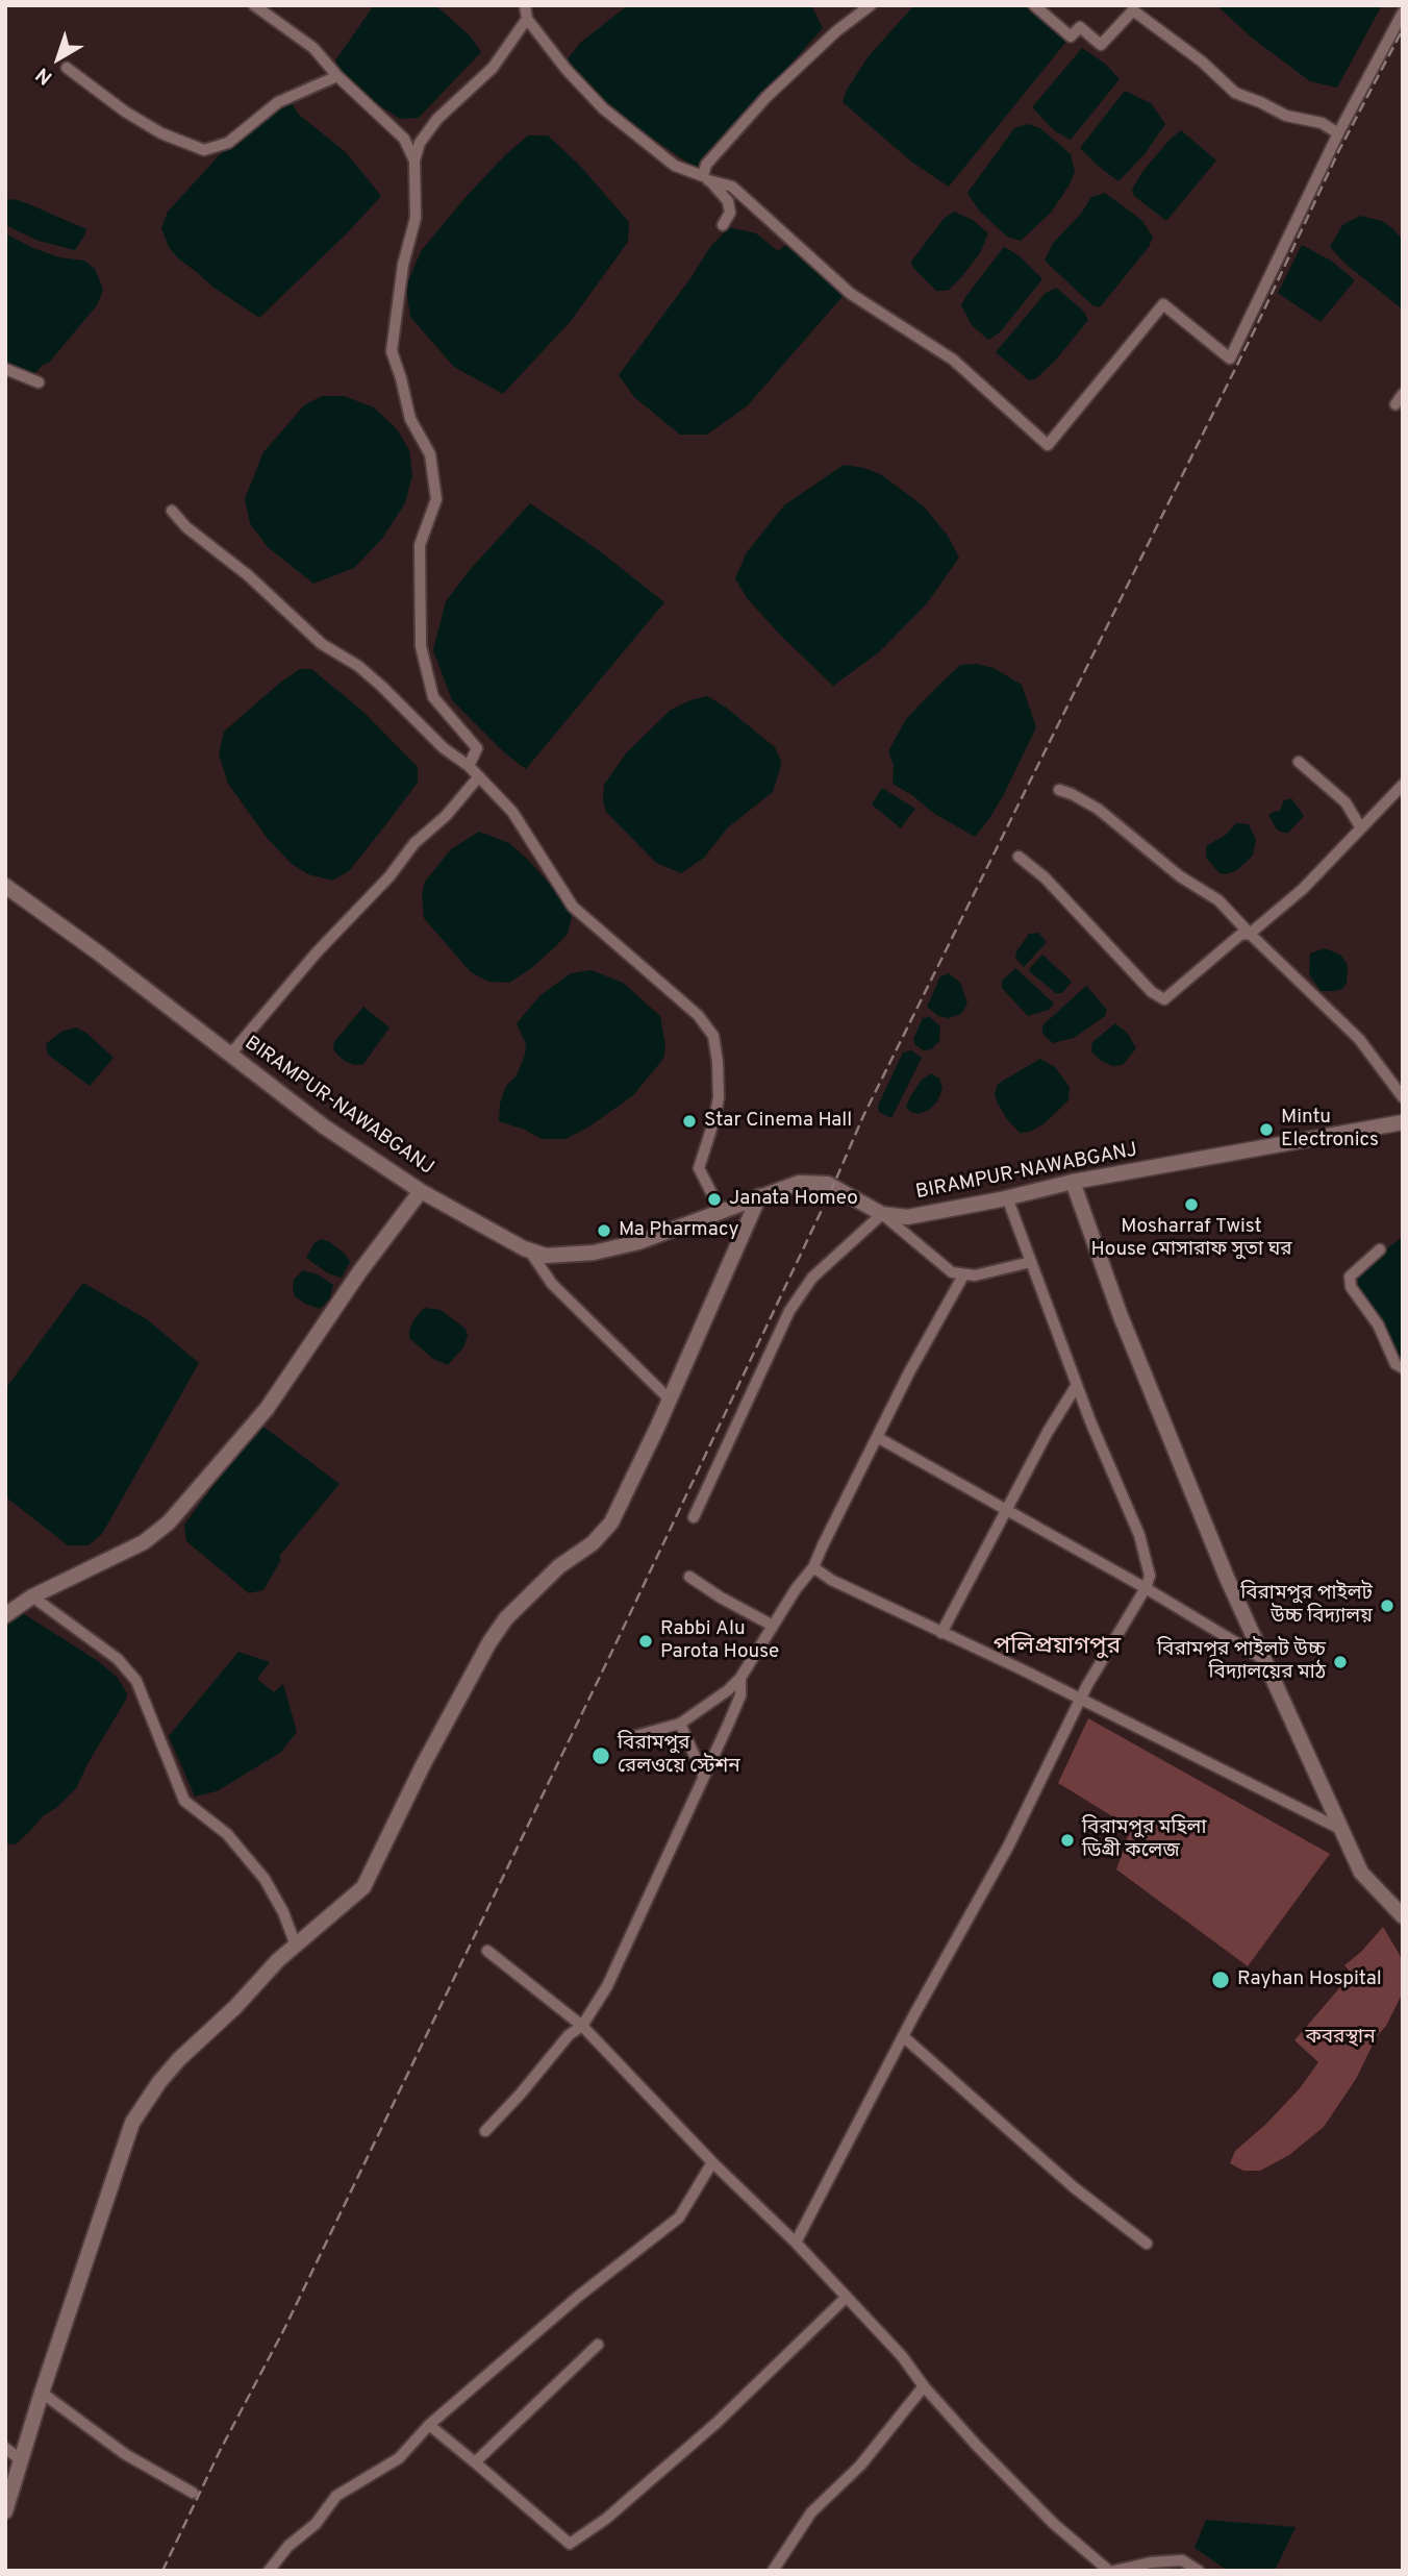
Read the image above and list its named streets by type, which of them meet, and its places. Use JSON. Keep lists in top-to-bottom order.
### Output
{
  "streets": {
    "street": ["BIRAMPUR-NAWABGANJ"]
  },
  "districts": ["পলিপ্রয়াগপুর"],
  "parks": ["কবরস্থান"],
  "places": [
    "Star Cinema Hall",
    "Mintu Electronics",
    "Janata Homeo",
    "Mosharraf Twist House মোসারাফ সুতা ঘর",
    "Ma Pharmacy",
    "বিরামপুর পাইলট উচ্চ বিদ্যালয়",
    "Rabbi Alu Parota House",
    "বিরামপুর পাইলট উচ্চ বিদ্যালয়ের মাঠ",
    "বিরামপুর রেলওয়ে স্টেশন",
    "বিরামপুর মহিলা ডিগ্রী কলেজ",
    "Rayhan Hospital"
  ],
  "north": "bottom left"
}
